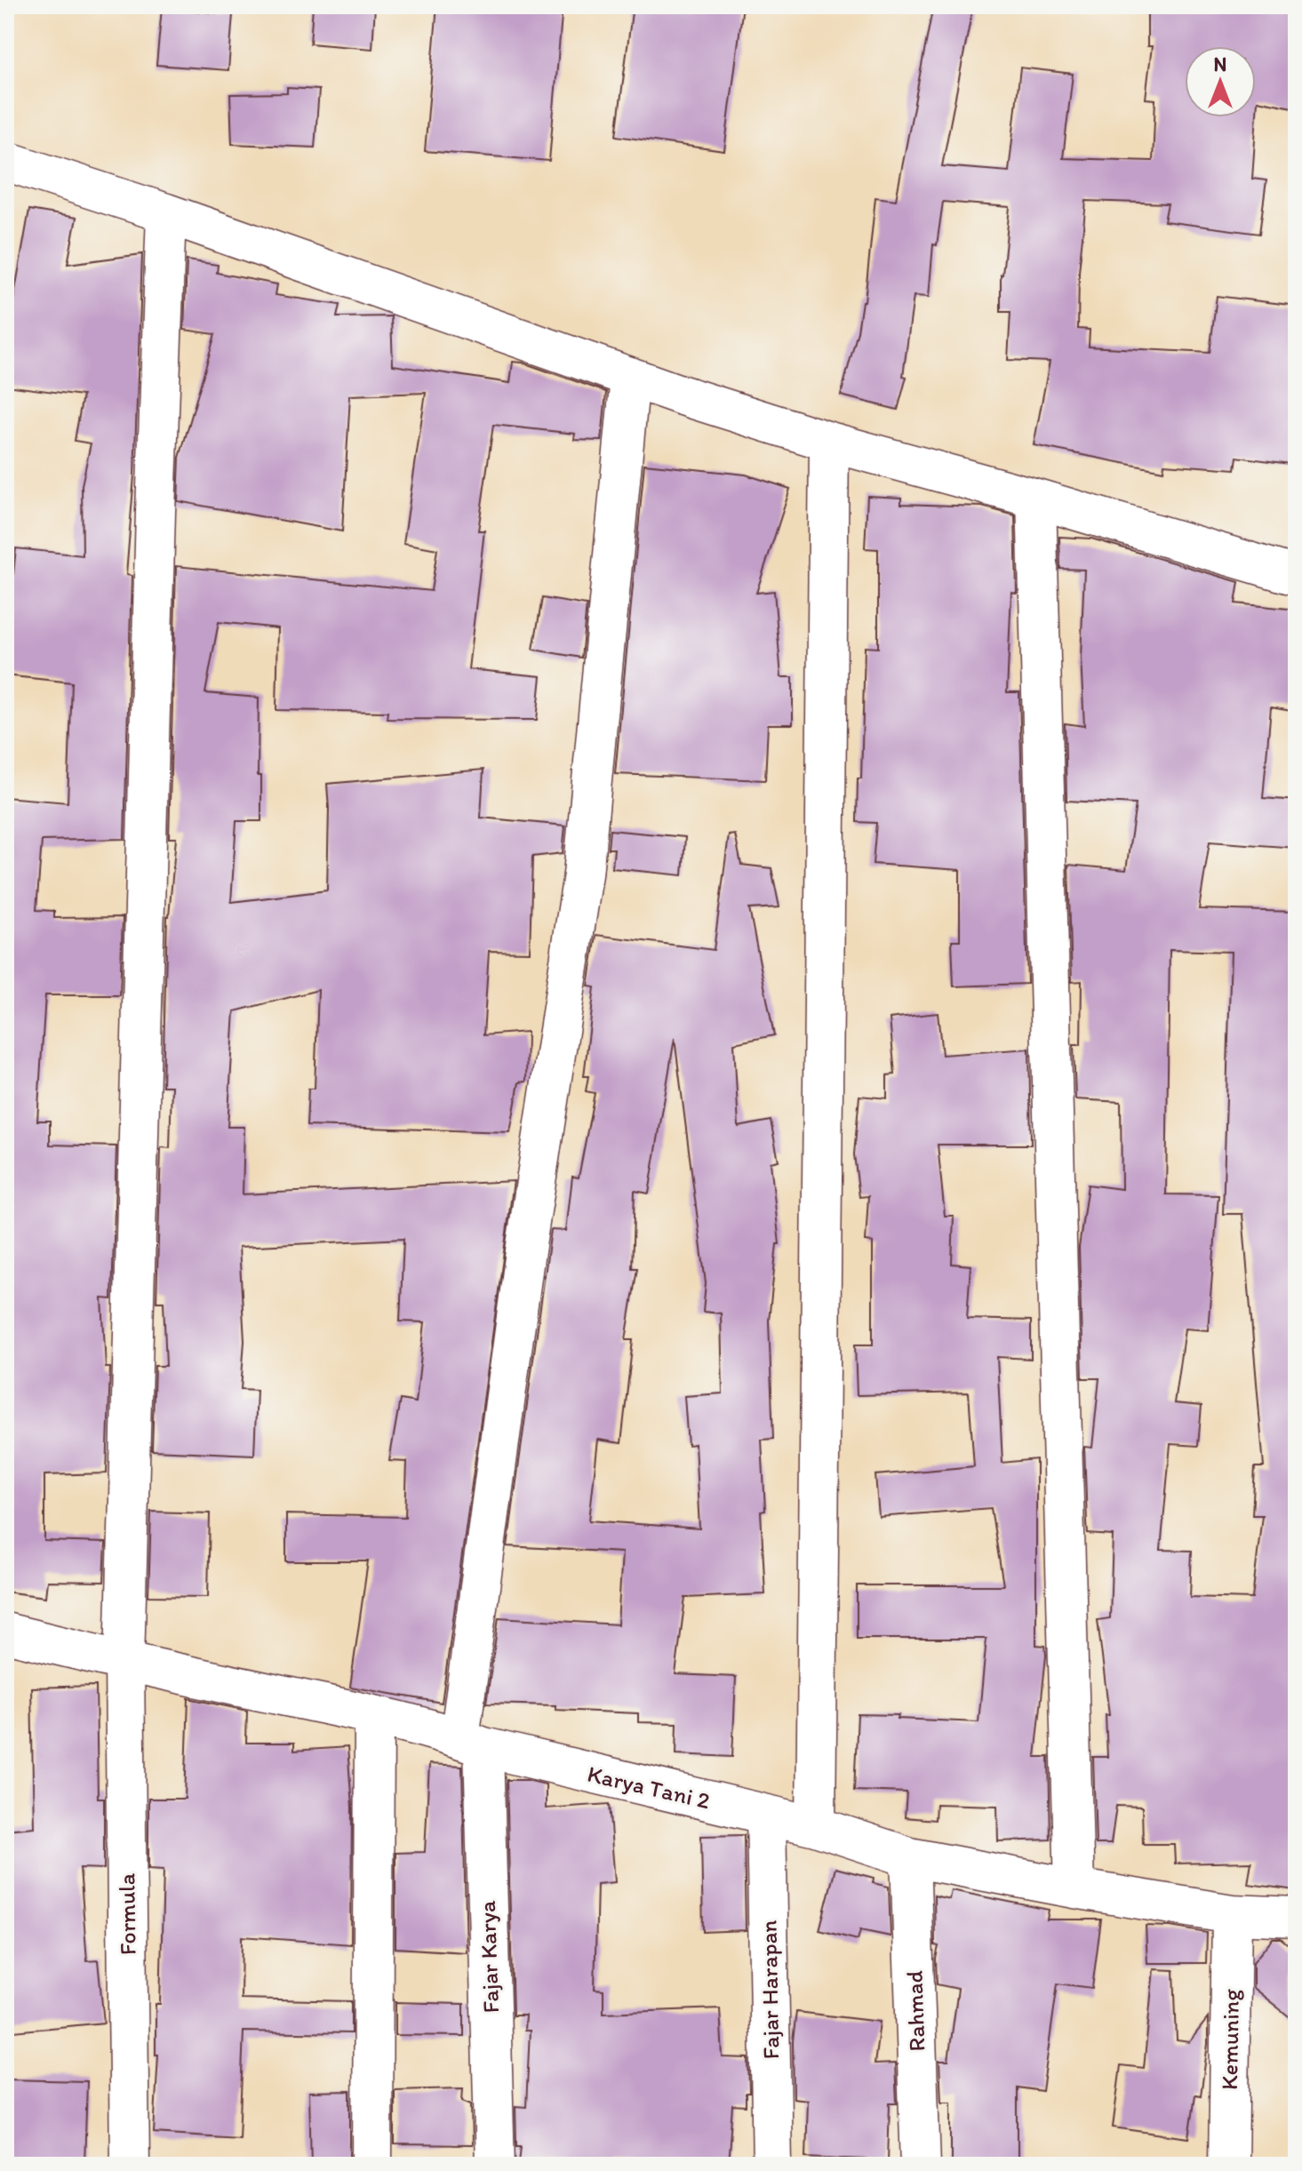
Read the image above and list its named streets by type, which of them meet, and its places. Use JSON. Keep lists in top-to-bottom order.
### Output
{
  "streets": {
    "street": [
      "Karya Tani 2",
      "Formula",
      "Fajar Karya",
      "Fajar Harapan",
      "Rahmad",
      "Kemuning"
    ]
  },
  "crossings": [
    ["Karya Tani 2", "Formula"],
    ["Karya Tani 2", "Fajar Karya"],
    ["Karya Tani 2", "Fajar Harapan"],
    ["Karya Tani 2", "Rahmad"],
    ["Karya Tani 2", "Kemuning"]
  ],
  "north": "top"
}
